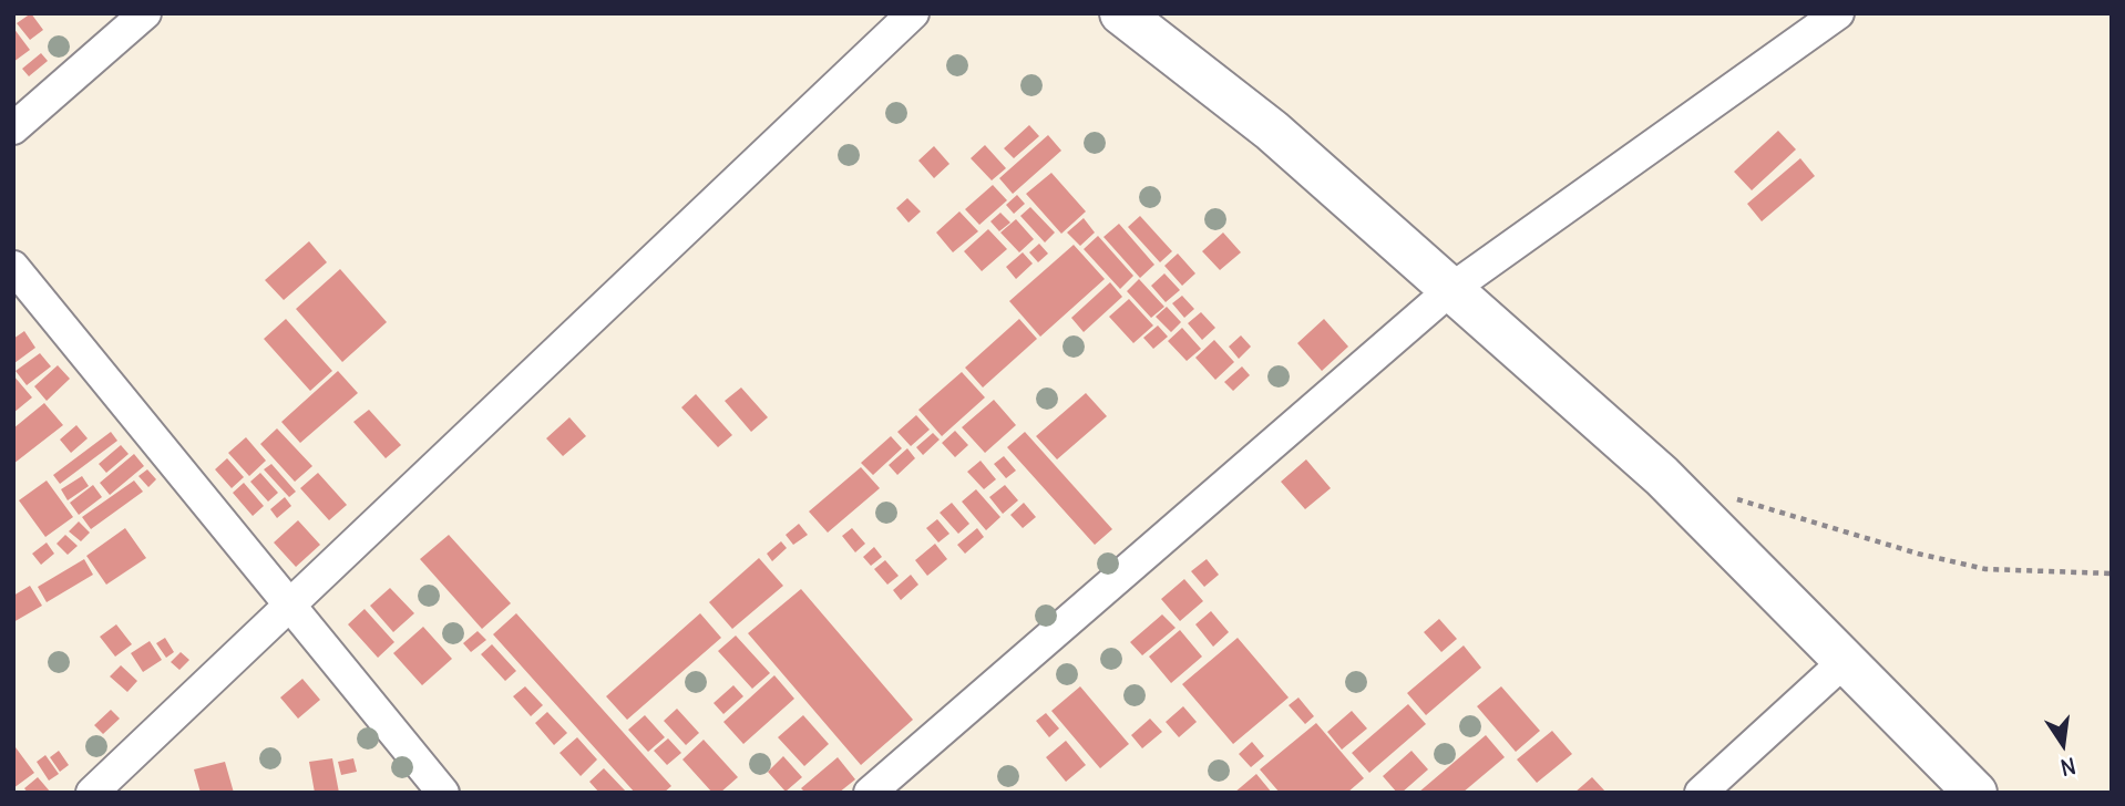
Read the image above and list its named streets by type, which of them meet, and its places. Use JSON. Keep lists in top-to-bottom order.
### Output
{
  "north": "bottom"
}
